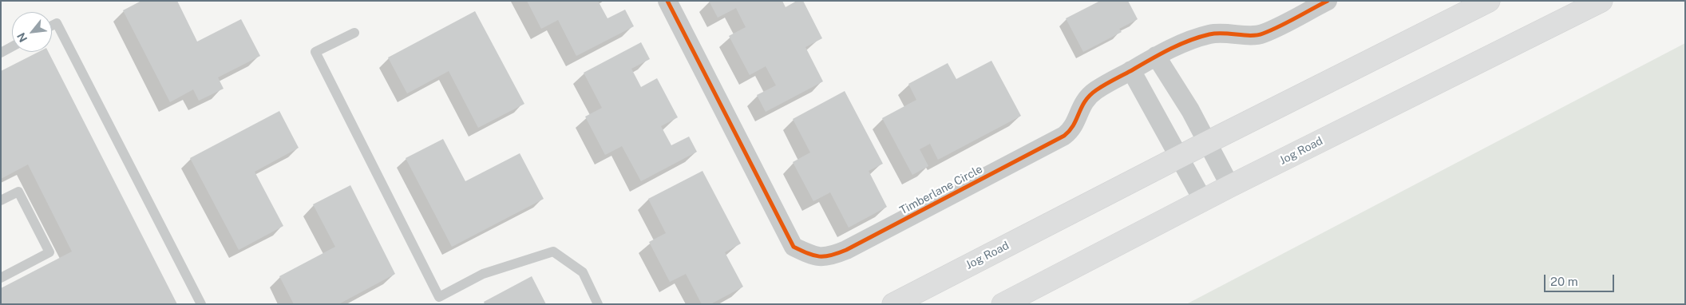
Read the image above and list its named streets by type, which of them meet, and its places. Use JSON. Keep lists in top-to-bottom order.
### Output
{
  "streets": {
    "main road": ["Jog Road"],
    "street": ["Timberlane Circle"]
  },
  "scale_bar": "20 m",
  "north": "bottom left"
}
